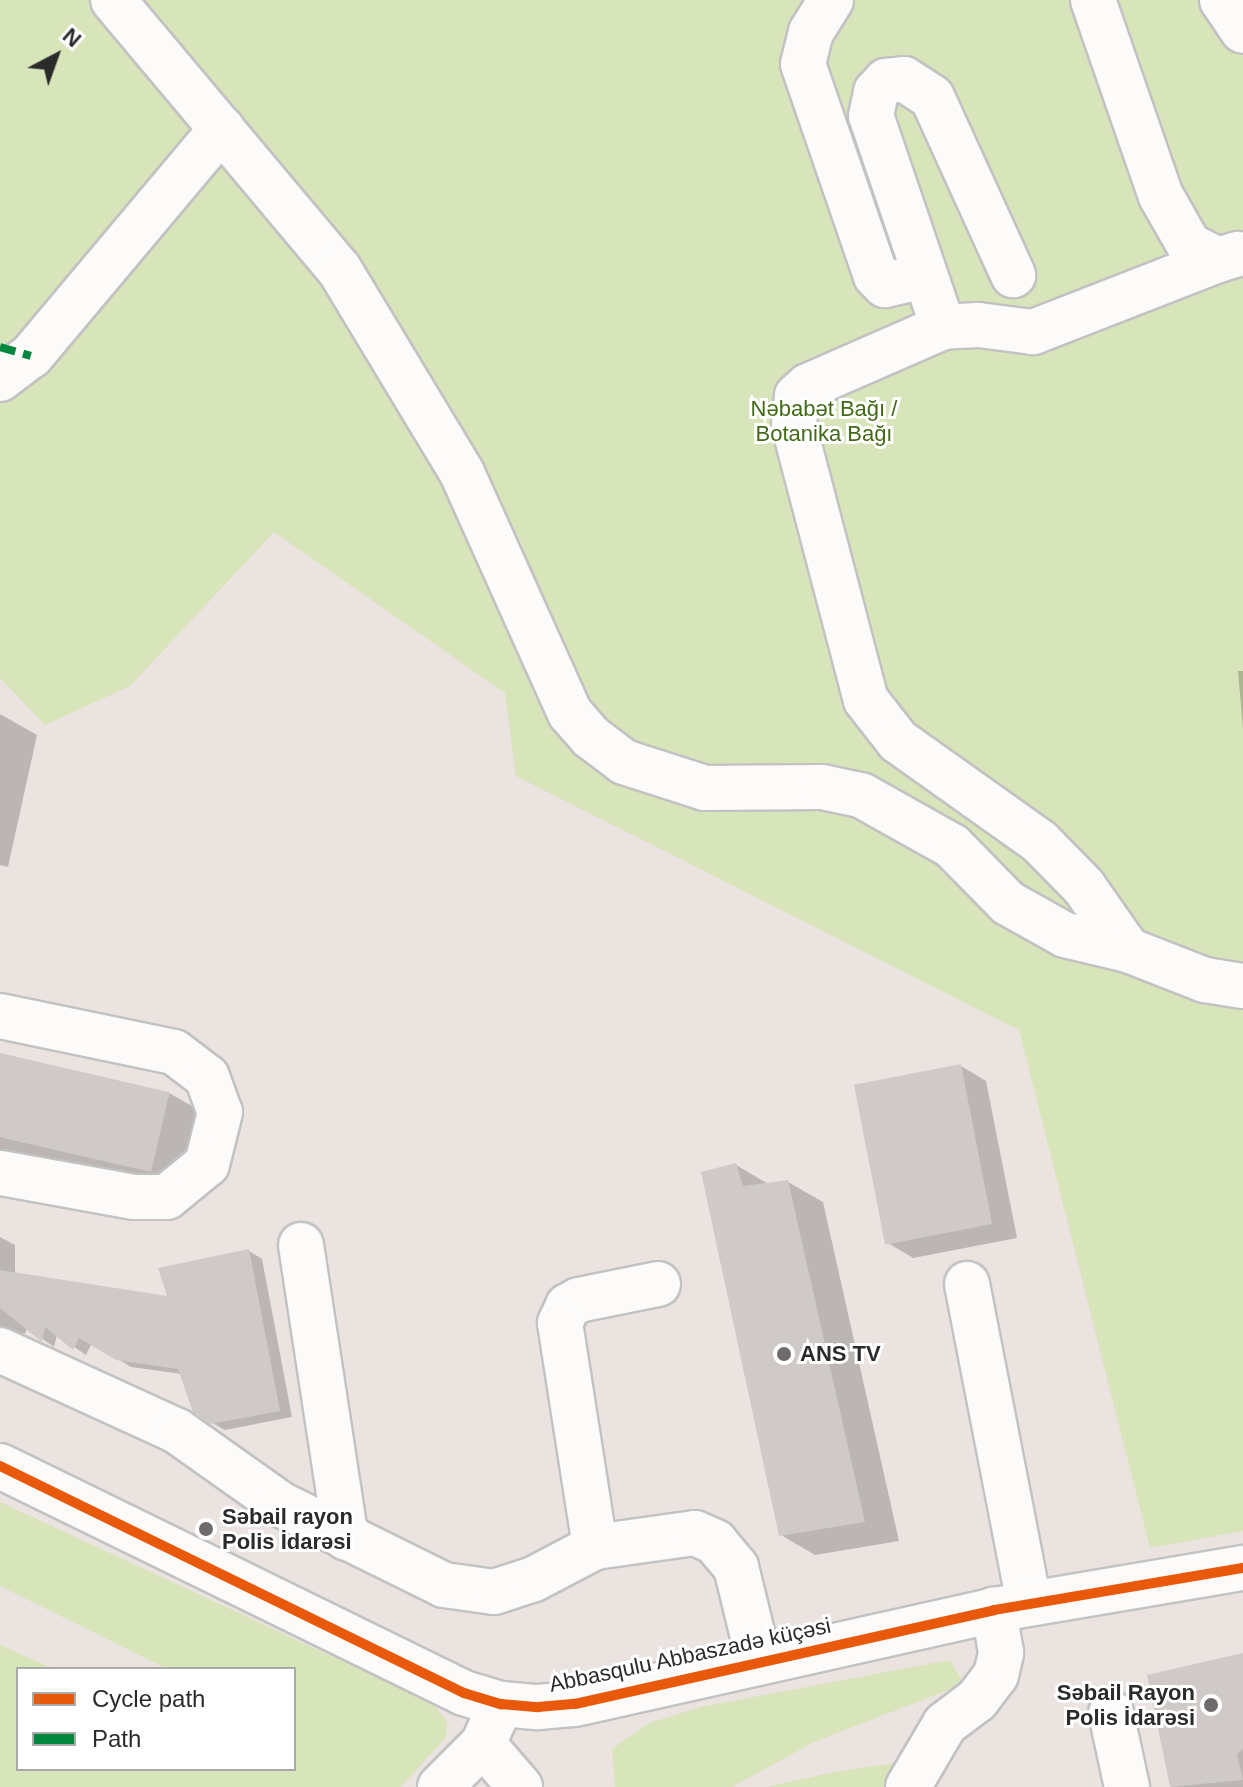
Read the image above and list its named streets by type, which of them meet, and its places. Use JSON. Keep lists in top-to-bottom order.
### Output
{
  "streets": {
    "street": ["Abbasqulu Abbaszadə küçəsi"]
  },
  "parks": ["Nəbabət Bağı / Botanika Bağı"],
  "places": ["ANS TV", "Səbail rayon Polis İdarəsi", "Səbail Rayon Polis İdarəsi"],
  "legend": ["Cycle path", "Path"],
  "north": "top right"
}
